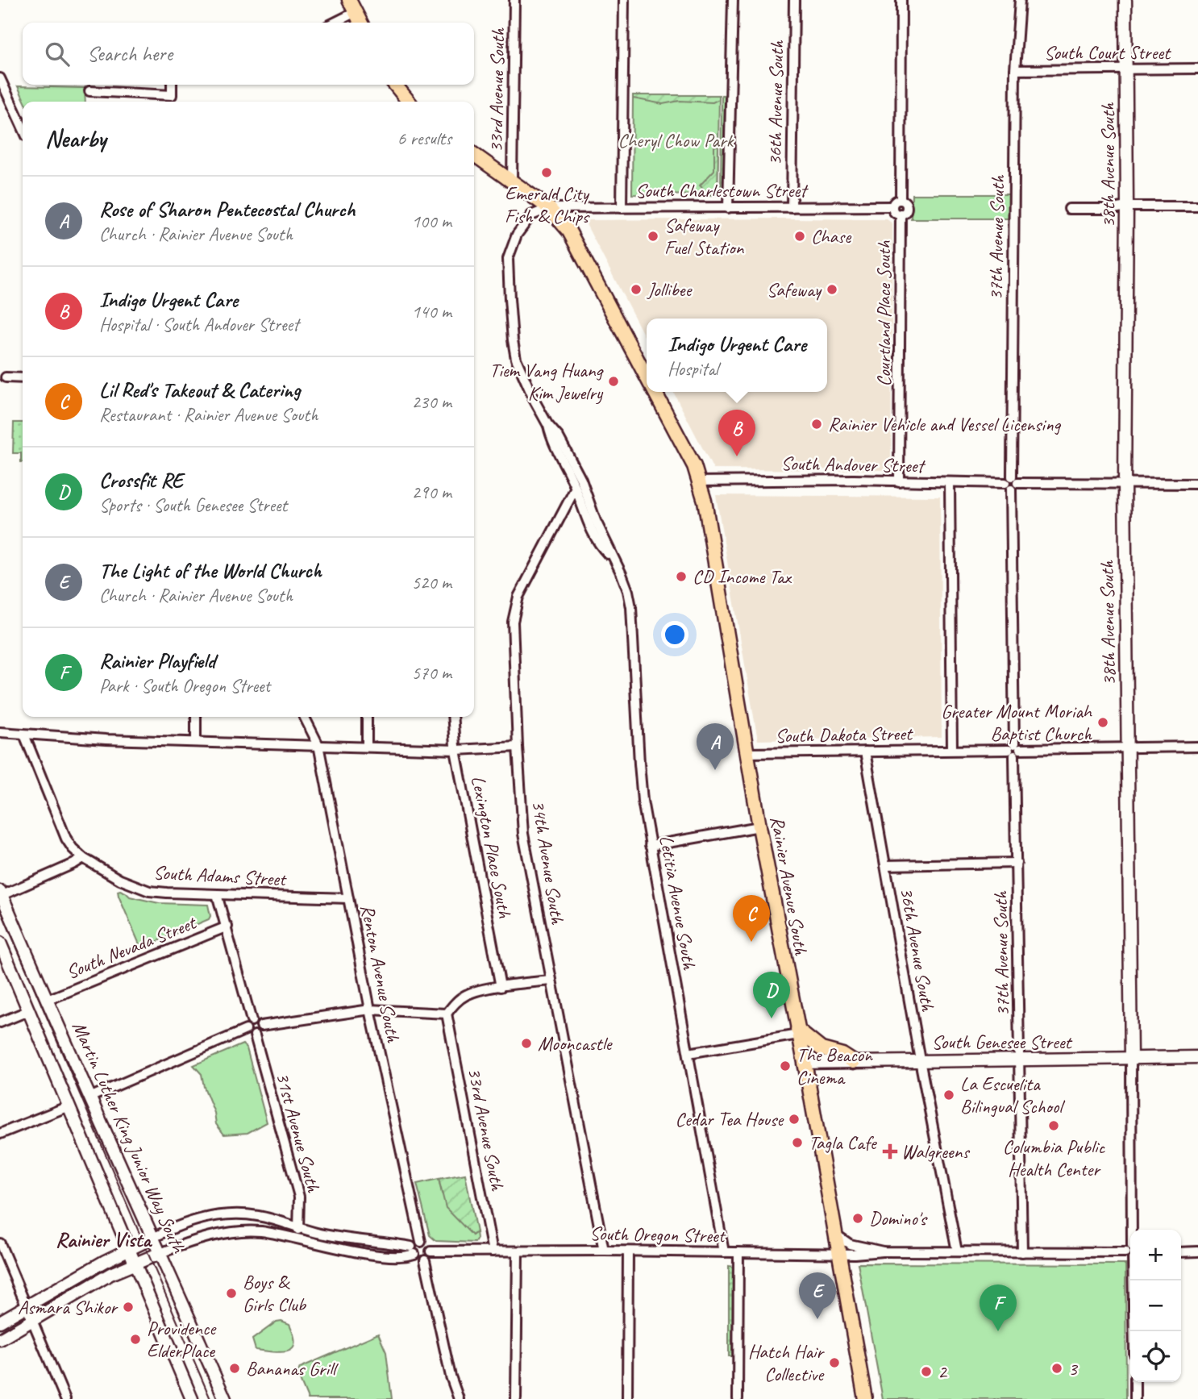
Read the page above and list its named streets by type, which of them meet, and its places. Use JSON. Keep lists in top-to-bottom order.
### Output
{
  "streets": {
    "main road": ["Rainier Avenue South"],
    "street": [
      "South Court Street",
      "33rd Avenue South",
      "36th Avenue South",
      "38th Avenue South",
      "South Charlestown Street",
      "37th Avenue South",
      "Courtland Place South",
      "South Andover Street",
      "South Dakota Street",
      "Lexington Place South",
      "34th Avenue South",
      "South Adams Street",
      "Letitia Avenue South",
      "South Nevada Street",
      "Renton Avenue South",
      "South Genesee Street",
      "31st Avenue South",
      "Martin Luther King Junior Way South",
      "South Oregon Street"
    ]
  },
  "crossings": [
    ["South Court Street", "38th Avenue South"],
    ["South Court Street", "37th Avenue South"],
    ["33rd Avenue South", "Rainier Avenue South"],
    ["33rd Avenue South", "South Oregon Street"],
    ["36th Avenue South", "South Charlestown Street"],
    ["36th Avenue South", "South Dakota Street"],
    ["36th Avenue South", "South Genesee Street"],
    ["36th Avenue South", "South Oregon Street"],
    ["38th Avenue South", "South Andover Street"],
    ["38th Avenue South", "South Dakota Street"],
    ["38th Avenue South", "South Genesee Street"],
    ["South Charlestown Street", "Courtland Place South"],
    ["South Charlestown Street", "Rainier Avenue South"],
    ["South Charlestown Street", "Letitia Avenue South"],
    ["37th Avenue South", "South Andover Street"],
    ["37th Avenue South", "South Dakota Street"],
    ["37th Avenue South", "South Genesee Street"],
    ["37th Avenue South", "South Oregon Street"],
    ["Courtland Place South", "South Andover Street"],
    ["South Andover Street", "Rainier Avenue South"],
    ["South Dakota Street", "Rainier Avenue South"],
    ["34th Avenue South", "Letitia Avenue South"],
    ["34th Avenue South", "South Oregon Street"],
    ["South Adams Street", "Renton Avenue South"],
    ["Rainier Avenue South", "Letitia Avenue South"],
    ["Rainier Avenue South", "South Genesee Street"],
    ["Rainier Avenue South", "South Oregon Street"],
    ["Letitia Avenue South", "South Oregon Street"],
    ["South Nevada Street", "Martin Luther King Junior Way South"],
    ["Renton Avenue South", "South Oregon Street"]
  ],
  "districts": ["Rainier Vista"],
  "parks": ["Cheryl Chow Park"],
  "places": {
    "other": [
      "Emerald City Fish & Chips",
      "Safeway Fuel Station",
      "Chase",
      "Jollibee",
      "Safeway",
      "Tiem Vang Huang Kim Jewelry",
      "Rainier Vehicle and Vessel Licensing",
      "CD Income Tax",
      "Greater Mount Moriah Baptist Church",
      "Mooncastle",
      "The Beacon Cinema",
      "La Escuelita Bilingual School",
      "Cedar Tea House",
      "Columbia Public Health Center",
      "Tagla Cafe",
      "Domino's",
      "Boys & Girls Club",
      "Asmara Shikor",
      "Providence ElderPlace",
      "Hatch Hair Collective",
      "Bananas Grill",
      "3",
      "2"
    ],
    "health": ["Walgreens"]
  },
  "page": {
    "search": "Search here",
    "heading": ["Nearby", "6 results"],
    "list": [
      {
        "mark": "A",
        "name": "Rose of Sharon Pentecostal Church",
        "note": "Church · Rainier Avenue South",
        "value": "100 m"
      },
      {
        "mark": "B",
        "name": "Indigo Urgent Care",
        "note": "Hospital · South Andover Street",
        "value": "140 m"
      },
      {
        "mark": "C",
        "name": "Lil Red's Takeout & Catering",
        "note": "Restaurant · Rainier Avenue South",
        "value": "230 m"
      },
      {
        "mark": "D",
        "name": "Crossfit RE",
        "note": "Sports · South Genesee Street",
        "value": "290 m"
      },
      {
        "mark": "E",
        "name": "The Light of the World Church",
        "note": "Church · Rainier Avenue South",
        "value": "520 m"
      },
      {
        "mark": "F",
        "name": "Rainier Playfield",
        "note": "Park · South Oregon Street",
        "value": "570 m"
      }
    ],
    "popup": ["Indigo Urgent Care", "Hospital"],
    "pins": [
      "B",
      "A",
      "C",
      "D",
      "E",
      "F"
    ],
    "map_buttons": ["+", "−"]
  }
}
